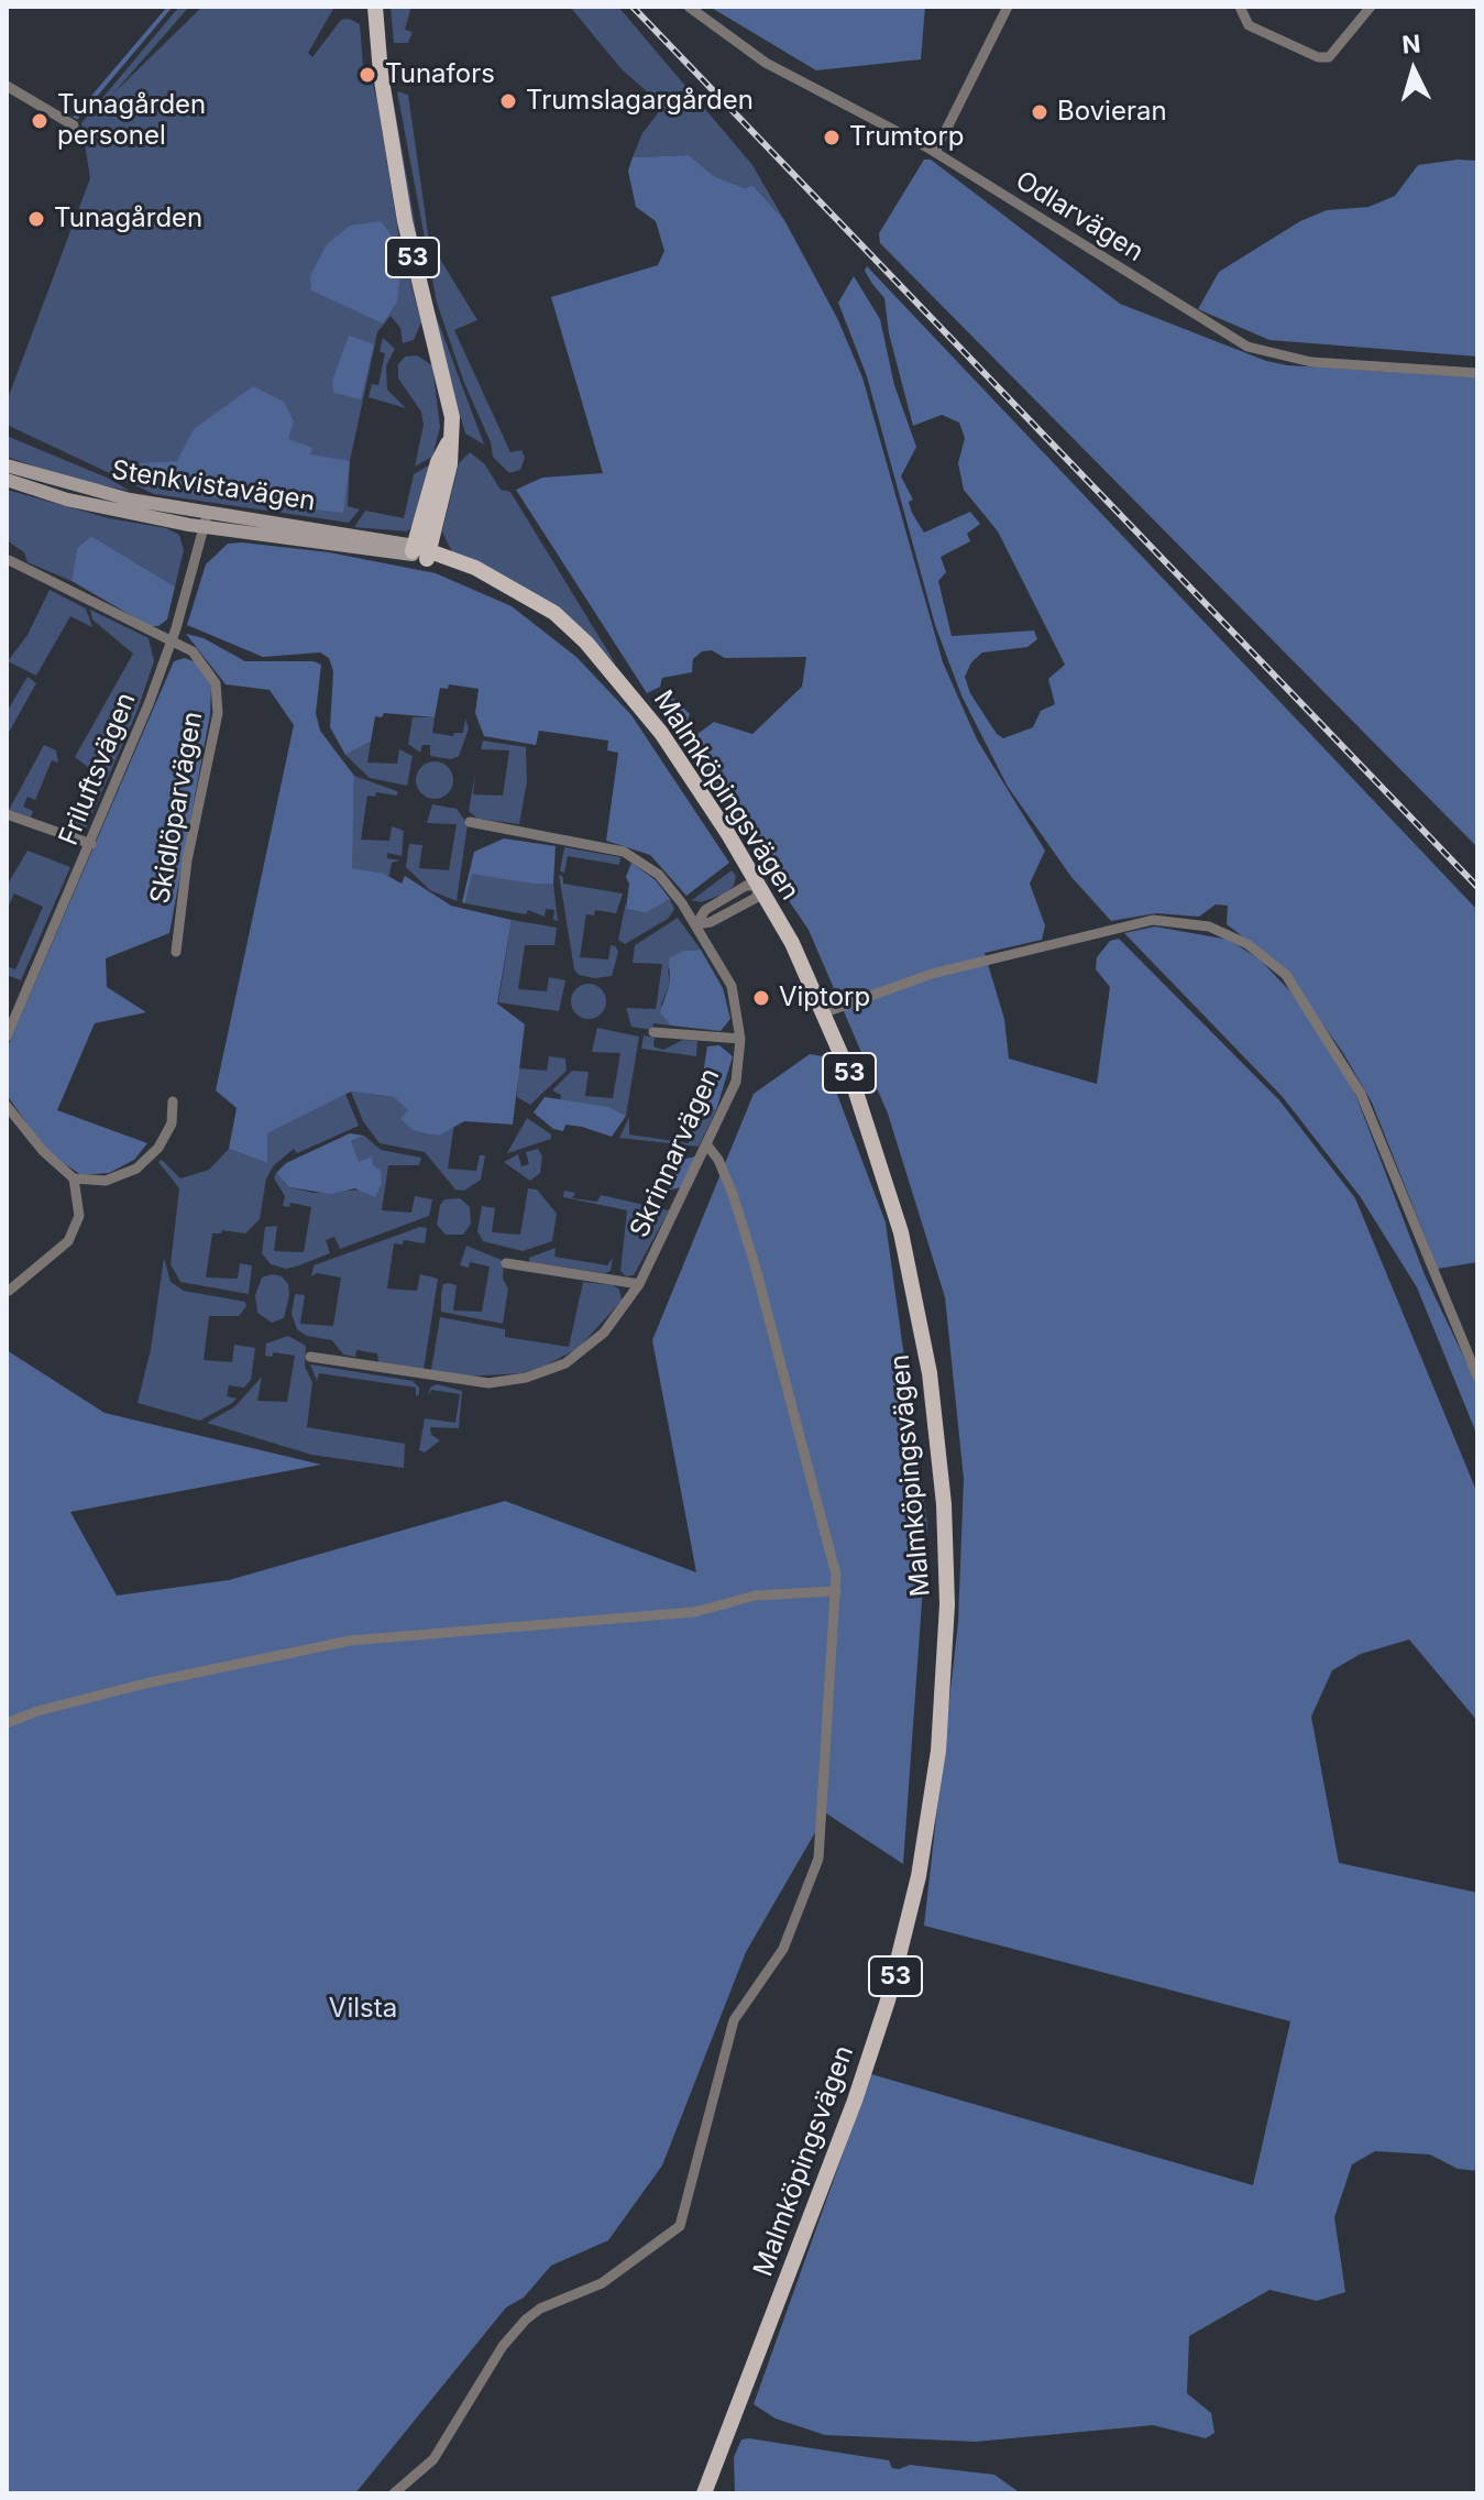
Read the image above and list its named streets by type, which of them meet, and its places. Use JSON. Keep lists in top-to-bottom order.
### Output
{
  "streets": {
    "main road": ["53", "Stenkvistavägen", "Malmköpingsvägen"],
    "street": [
      "Odlarvägen",
      "Friluftsvägen",
      "Skidlöparvägen",
      "Skrinnarvägen"
    ]
  },
  "crossings": [
    ["53", "Stenkvistavägen"],
    ["53", "Malmköpingsvägen"],
    ["Stenkvistavägen", "Friluftsvägen"],
    ["Stenkvistavägen", "Malmköpingsvägen"],
    ["Friluftsvägen", "Skidlöparvägen"]
  ],
  "parks": ["Vilsta"],
  "places": [
    "Tunafors",
    "Trumslagargården",
    "Bovieran",
    "Tunagården personel",
    "Trumtorp",
    "Tunagården",
    "Viptorp"
  ],
  "north": "top"
}
